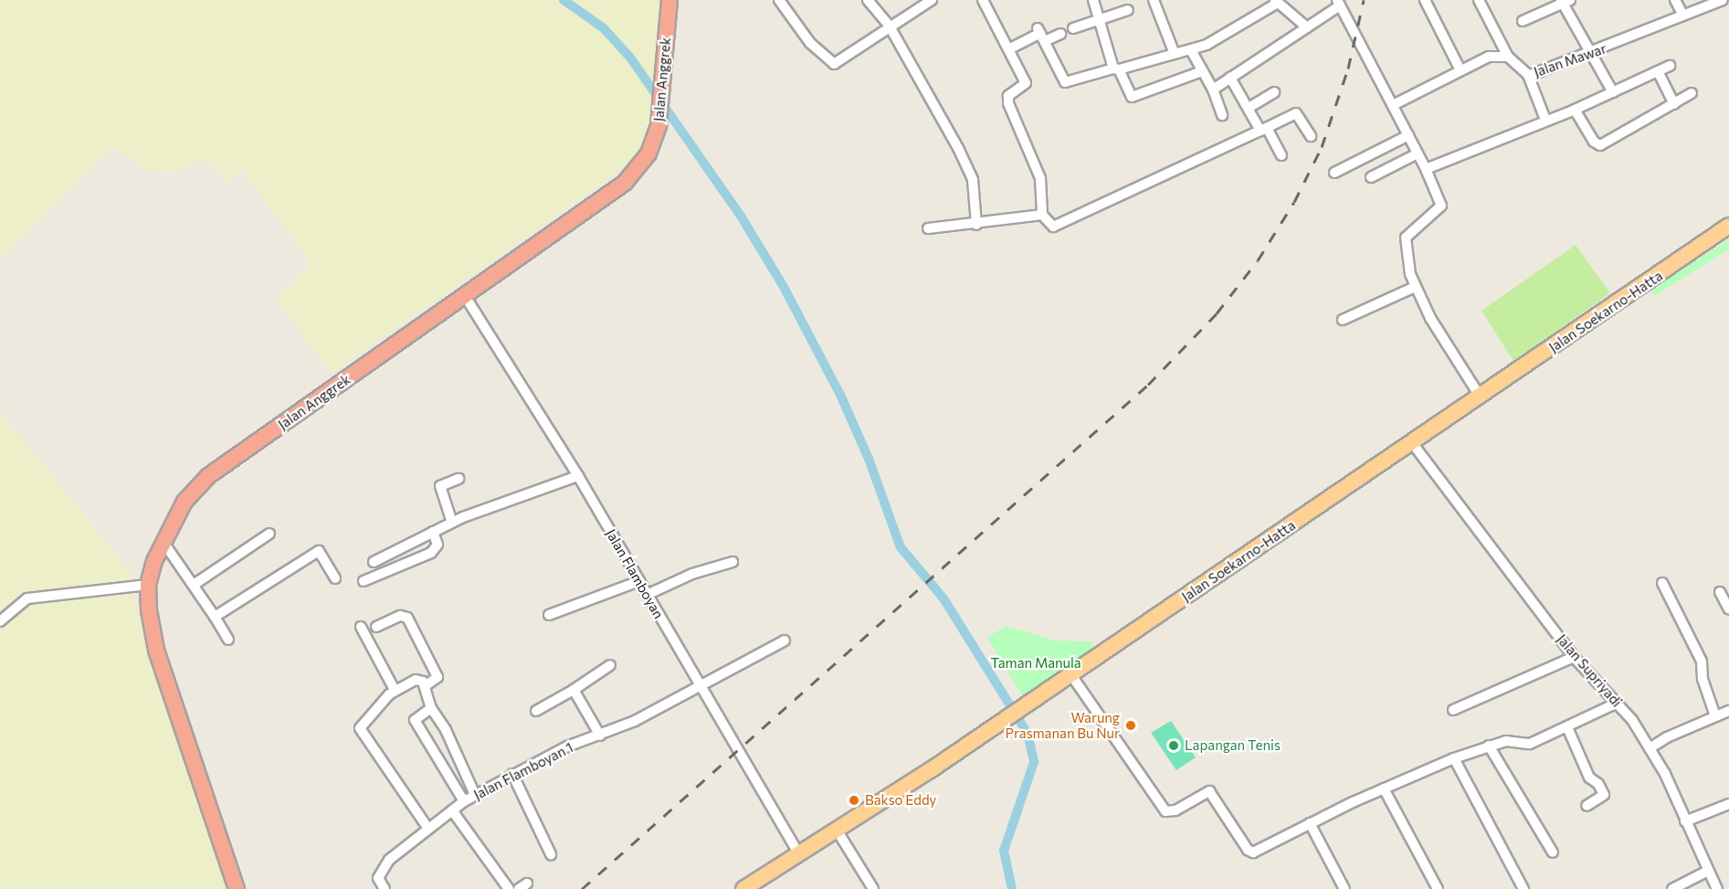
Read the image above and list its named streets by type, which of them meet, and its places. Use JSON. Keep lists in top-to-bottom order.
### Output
{
  "streets": {
    "highway": ["Jalan Anggrek"],
    "main road": ["Jalan Soekarno-Hatta"],
    "street": [
      "Jalan Mawar",
      "Jalan Flamboyan",
      "Jalan Supriyadi",
      "Jalan Flamboyan 1"
    ]
  },
  "crossings": [
    ["Jalan Anggrek", "Jalan Flamboyan"],
    ["Jalan Soekarno-Hatta", "Jalan Flamboyan"],
    ["Jalan Soekarno-Hatta", "Jalan Supriyadi"],
    ["Jalan Flamboyan", "Jalan Flamboyan 1"]
  ],
  "parks": ["Taman Manula"],
  "places": ["Warung Prasmanan Bu Nur", "Lapangan Tenis", "Bakso Eddy"]
}
